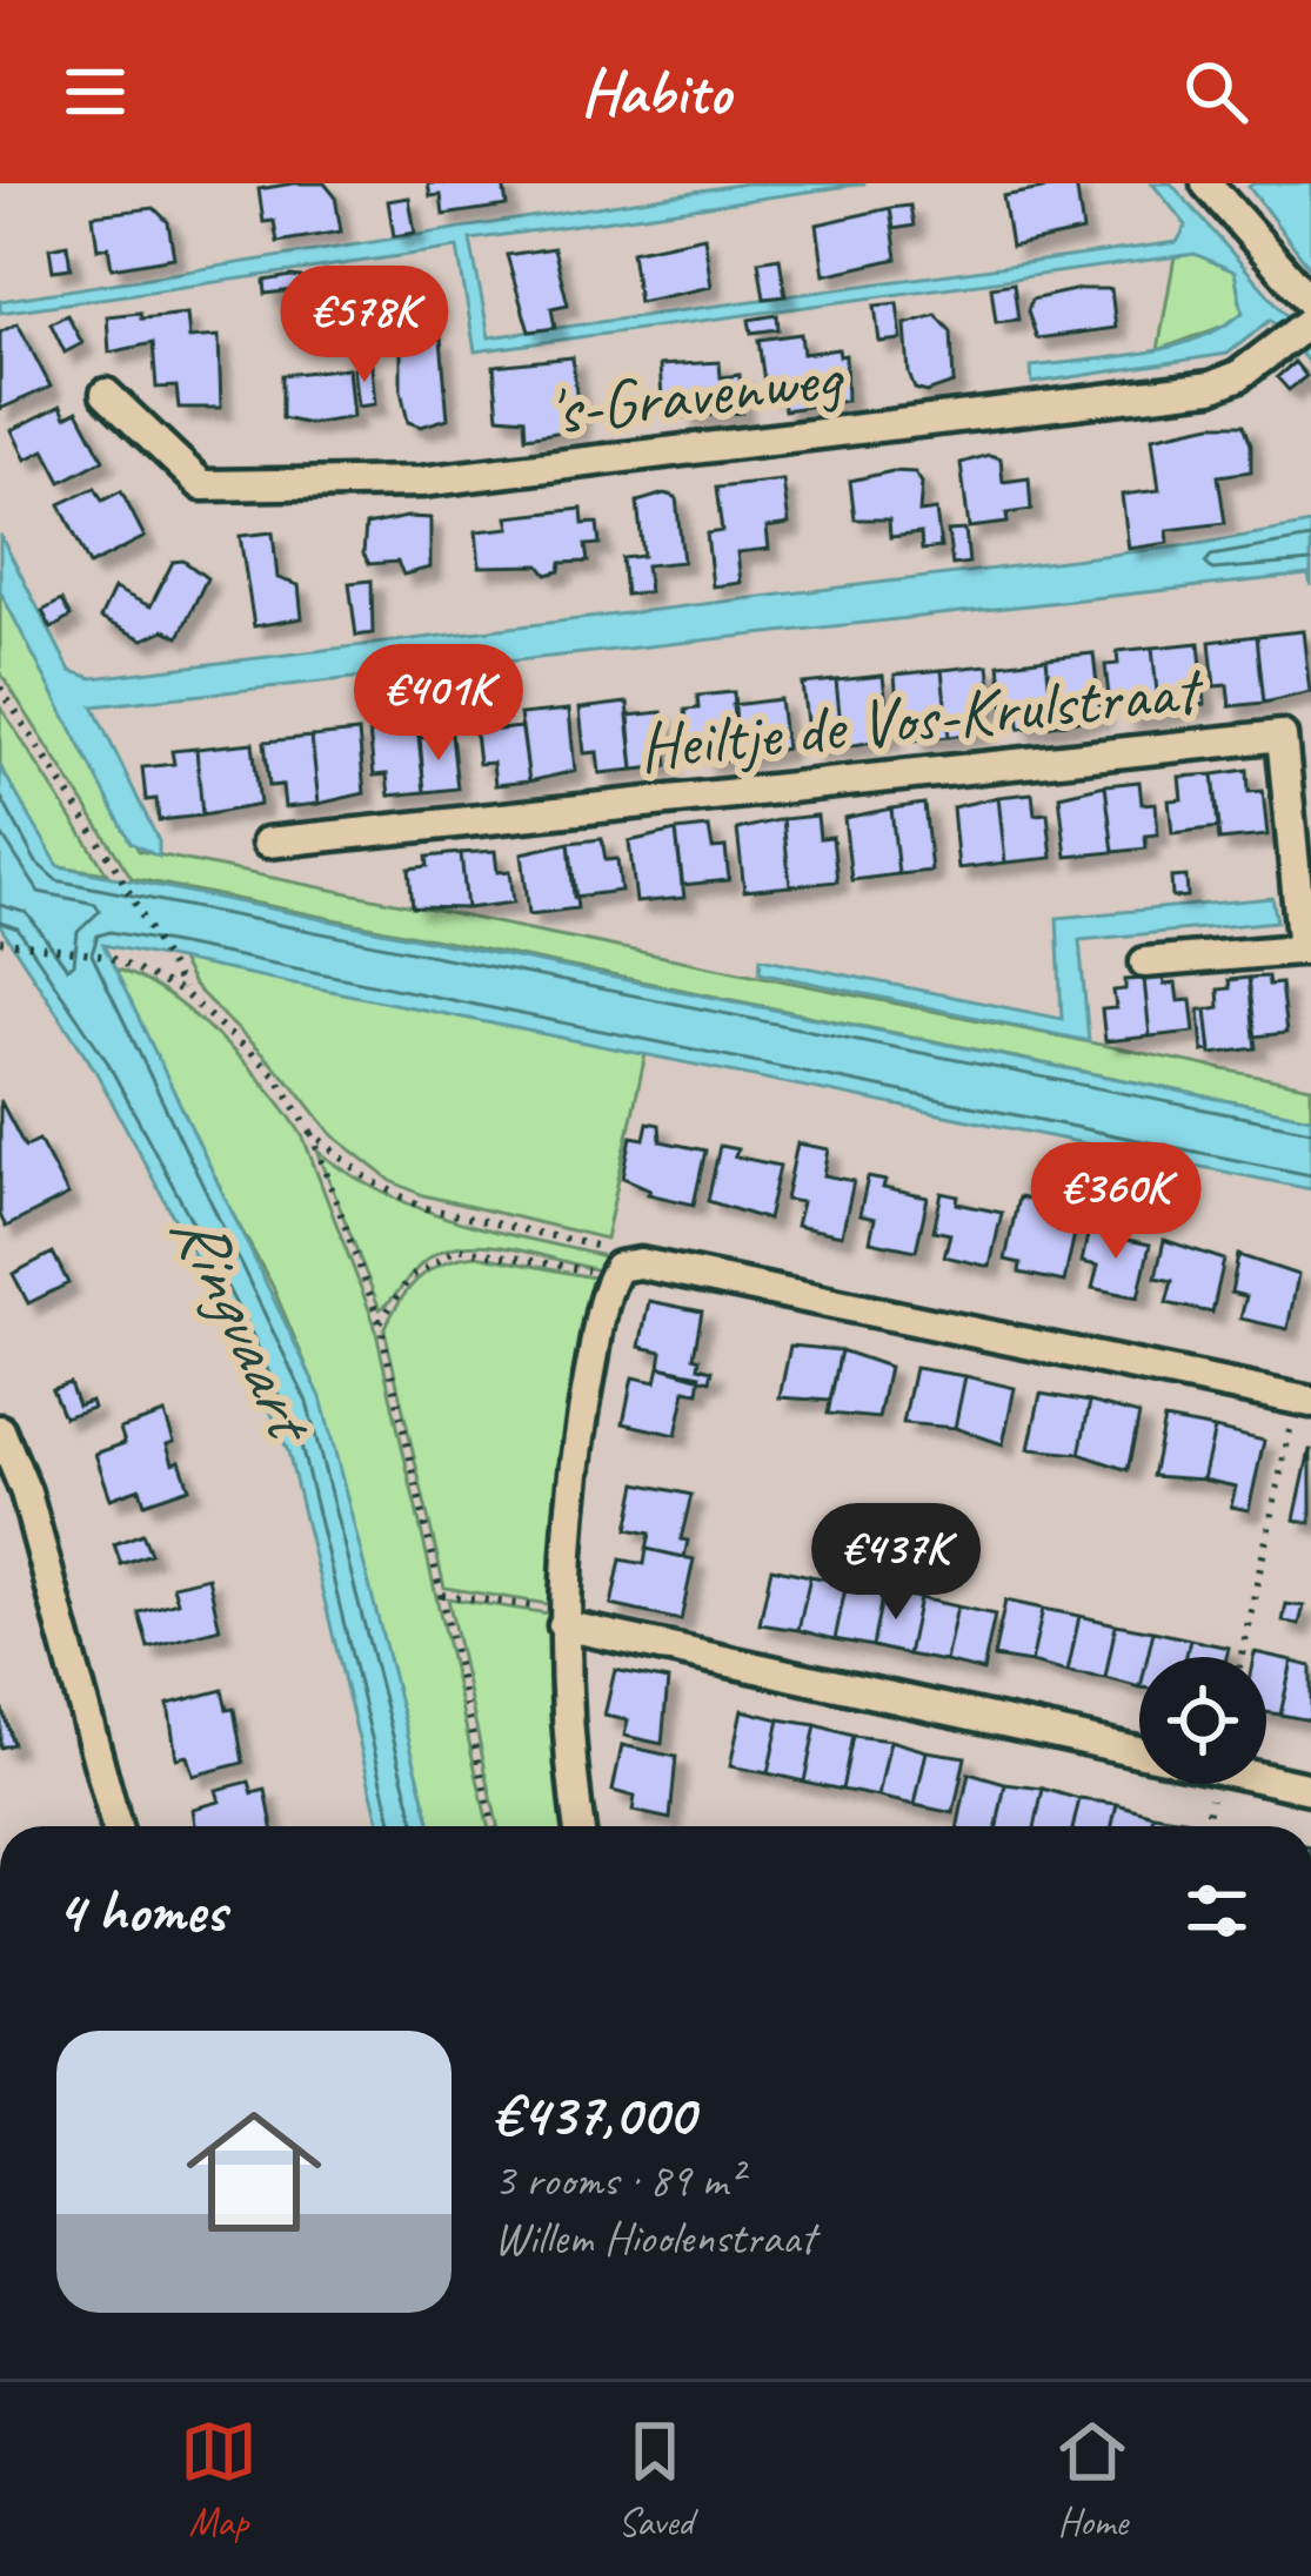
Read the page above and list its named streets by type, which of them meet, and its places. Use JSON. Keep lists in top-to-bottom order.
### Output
{
  "streets": {
    "street": ["'s-Gravenweg", "Heiltje de Vos-Krulstraat"]
  },
  "water": ["Ringvaart"],
  "page": {
    "header": "Habito",
    "price": [
      "€578K",
      "€401K",
      "€360K",
      "€437K"
    ],
    "heading": "4 homes",
    "list": [
      {
        "name": "€437,000",
        "note": "3 rooms · 89 m² · Willem Hioolenstraat"
      }
    ],
    "tabs": ["Map", "Saved", "Home"]
  }
}
